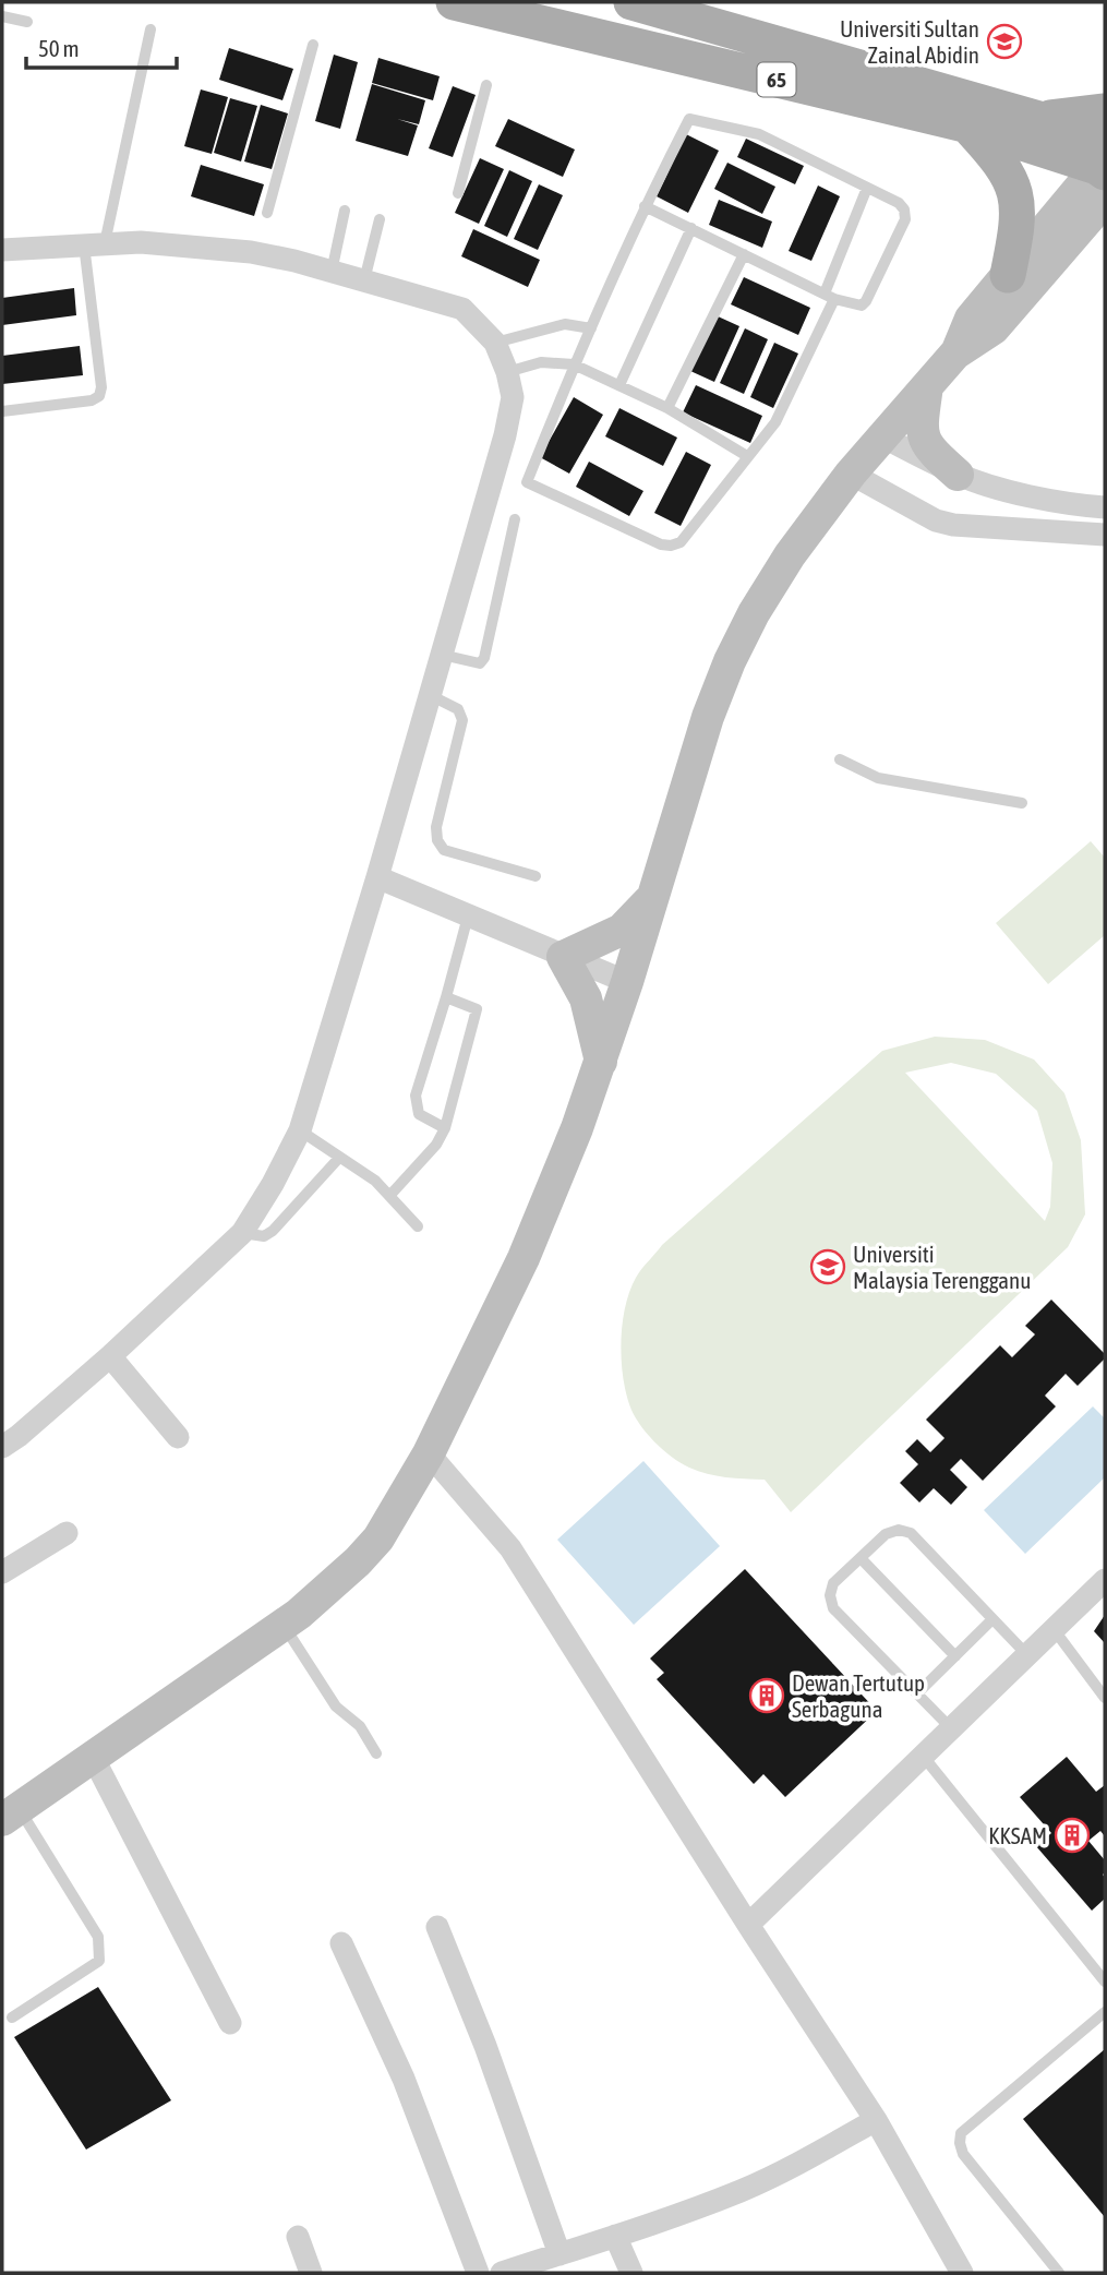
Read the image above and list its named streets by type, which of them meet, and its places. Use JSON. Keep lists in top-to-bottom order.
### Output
{
  "streets": {
    "main road": ["65"]
  },
  "places": {
    "school or university": ["Universiti Sultan Zainal Abidin", "Universiti Malaysia Terengganu"],
    "building": ["Dewan Tertutup Serbaguna", "KKSAM"]
  },
  "scale_bar": "50 m"
}
